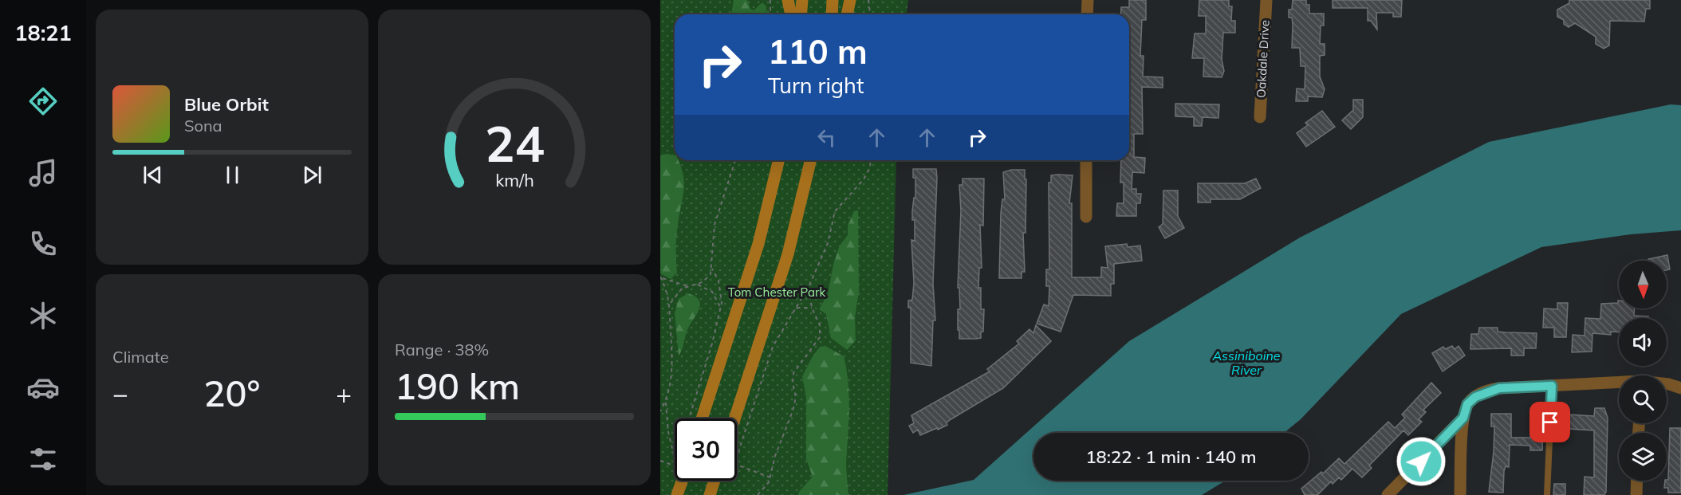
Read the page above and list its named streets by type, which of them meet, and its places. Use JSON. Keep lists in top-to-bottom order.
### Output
{
  "streets": {
    "street": ["Oakdale Drive"]
  },
  "water": ["Assiniboine River"],
  "parks": ["Tom Chester Park"],
  "north": "bottom",
  "page": {
    "tabs": "18:21",
    "turn": ["110 m", "Turn right"],
    "song": ["Blue Orbit", "Sona"],
    "tile": [
      "Climate",
      ["Range · 38%", "190 km"]
    ],
    "heat": ["−", "20°", "+"],
    "limit": "30",
    "trip": "18:22 · 1 min · 140 m",
    "gauge": ["24", "km/h"]
  }
}
